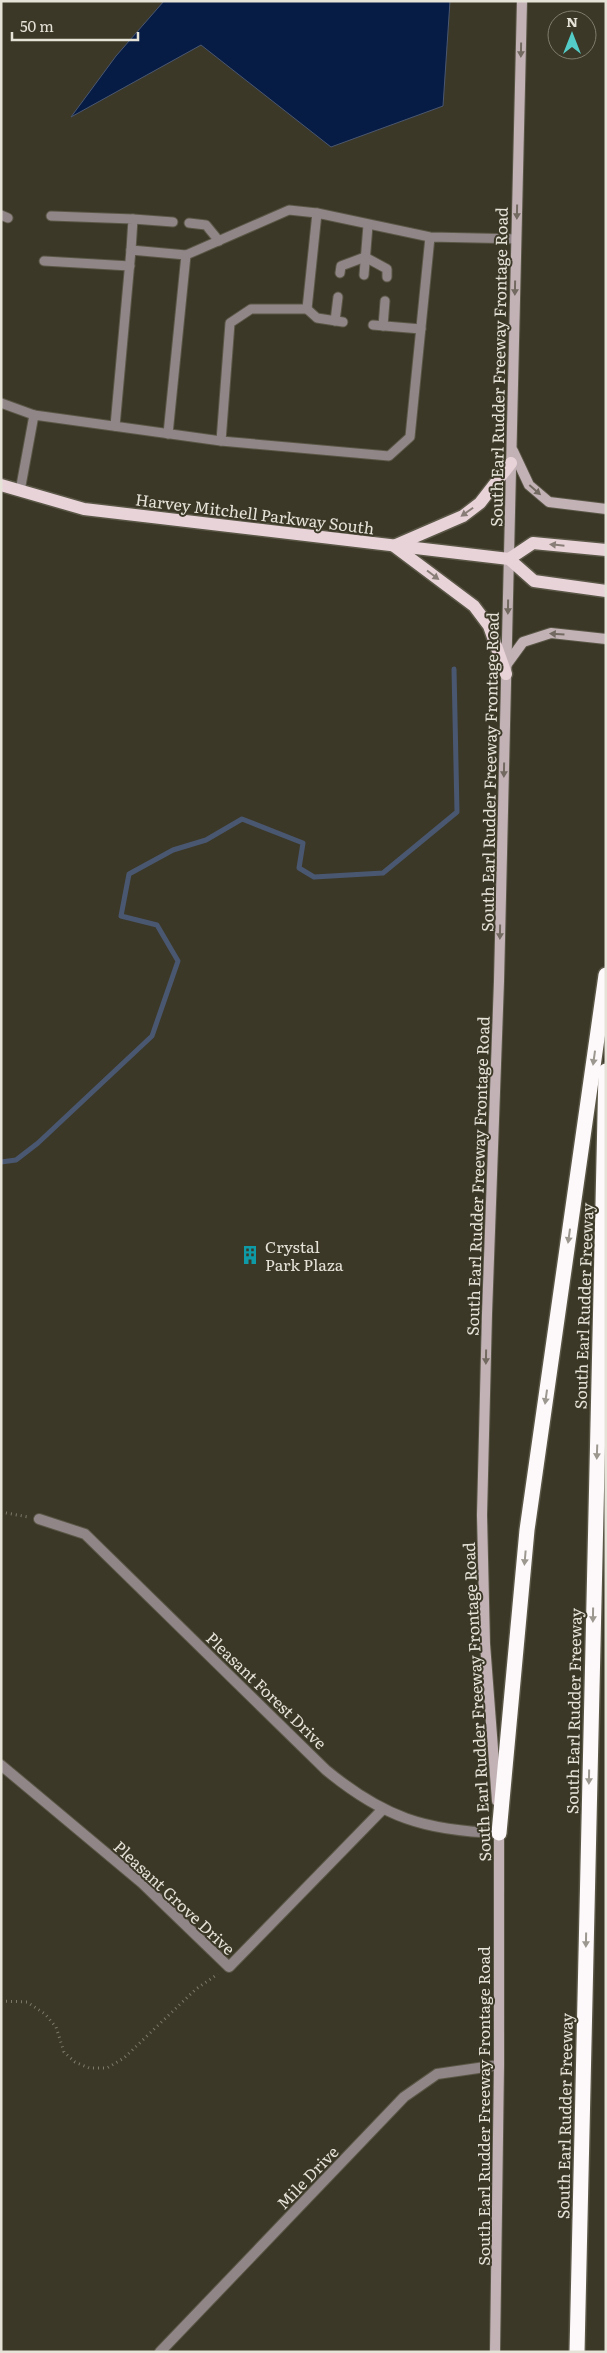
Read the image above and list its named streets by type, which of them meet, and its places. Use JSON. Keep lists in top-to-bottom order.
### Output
{
  "streets": {
    "highway": ["South Earl Rudder Freeway"],
    "main road": ["South Earl Rudder Freeway Frontage Road", "Harvey Mitchell Parkway South"],
    "street": ["Pleasant Forest Drive", "Pleasant Grove Drive", "Mile Drive"]
  },
  "crossings": [
    ["South Earl Rudder Freeway Frontage Road", "Harvey Mitchell Parkway South"],
    ["South Earl Rudder Freeway Frontage Road", "Pleasant Forest Drive"],
    ["South Earl Rudder Freeway Frontage Road", "Mile Drive"],
    ["Pleasant Forest Drive", "Pleasant Grove Drive"]
  ],
  "one_way": ["South Earl Rudder Freeway Frontage Road"],
  "places": {
    "building": ["Crystal Park Plaza"]
  },
  "scale_bar": "50 m",
  "north": "top"
}
